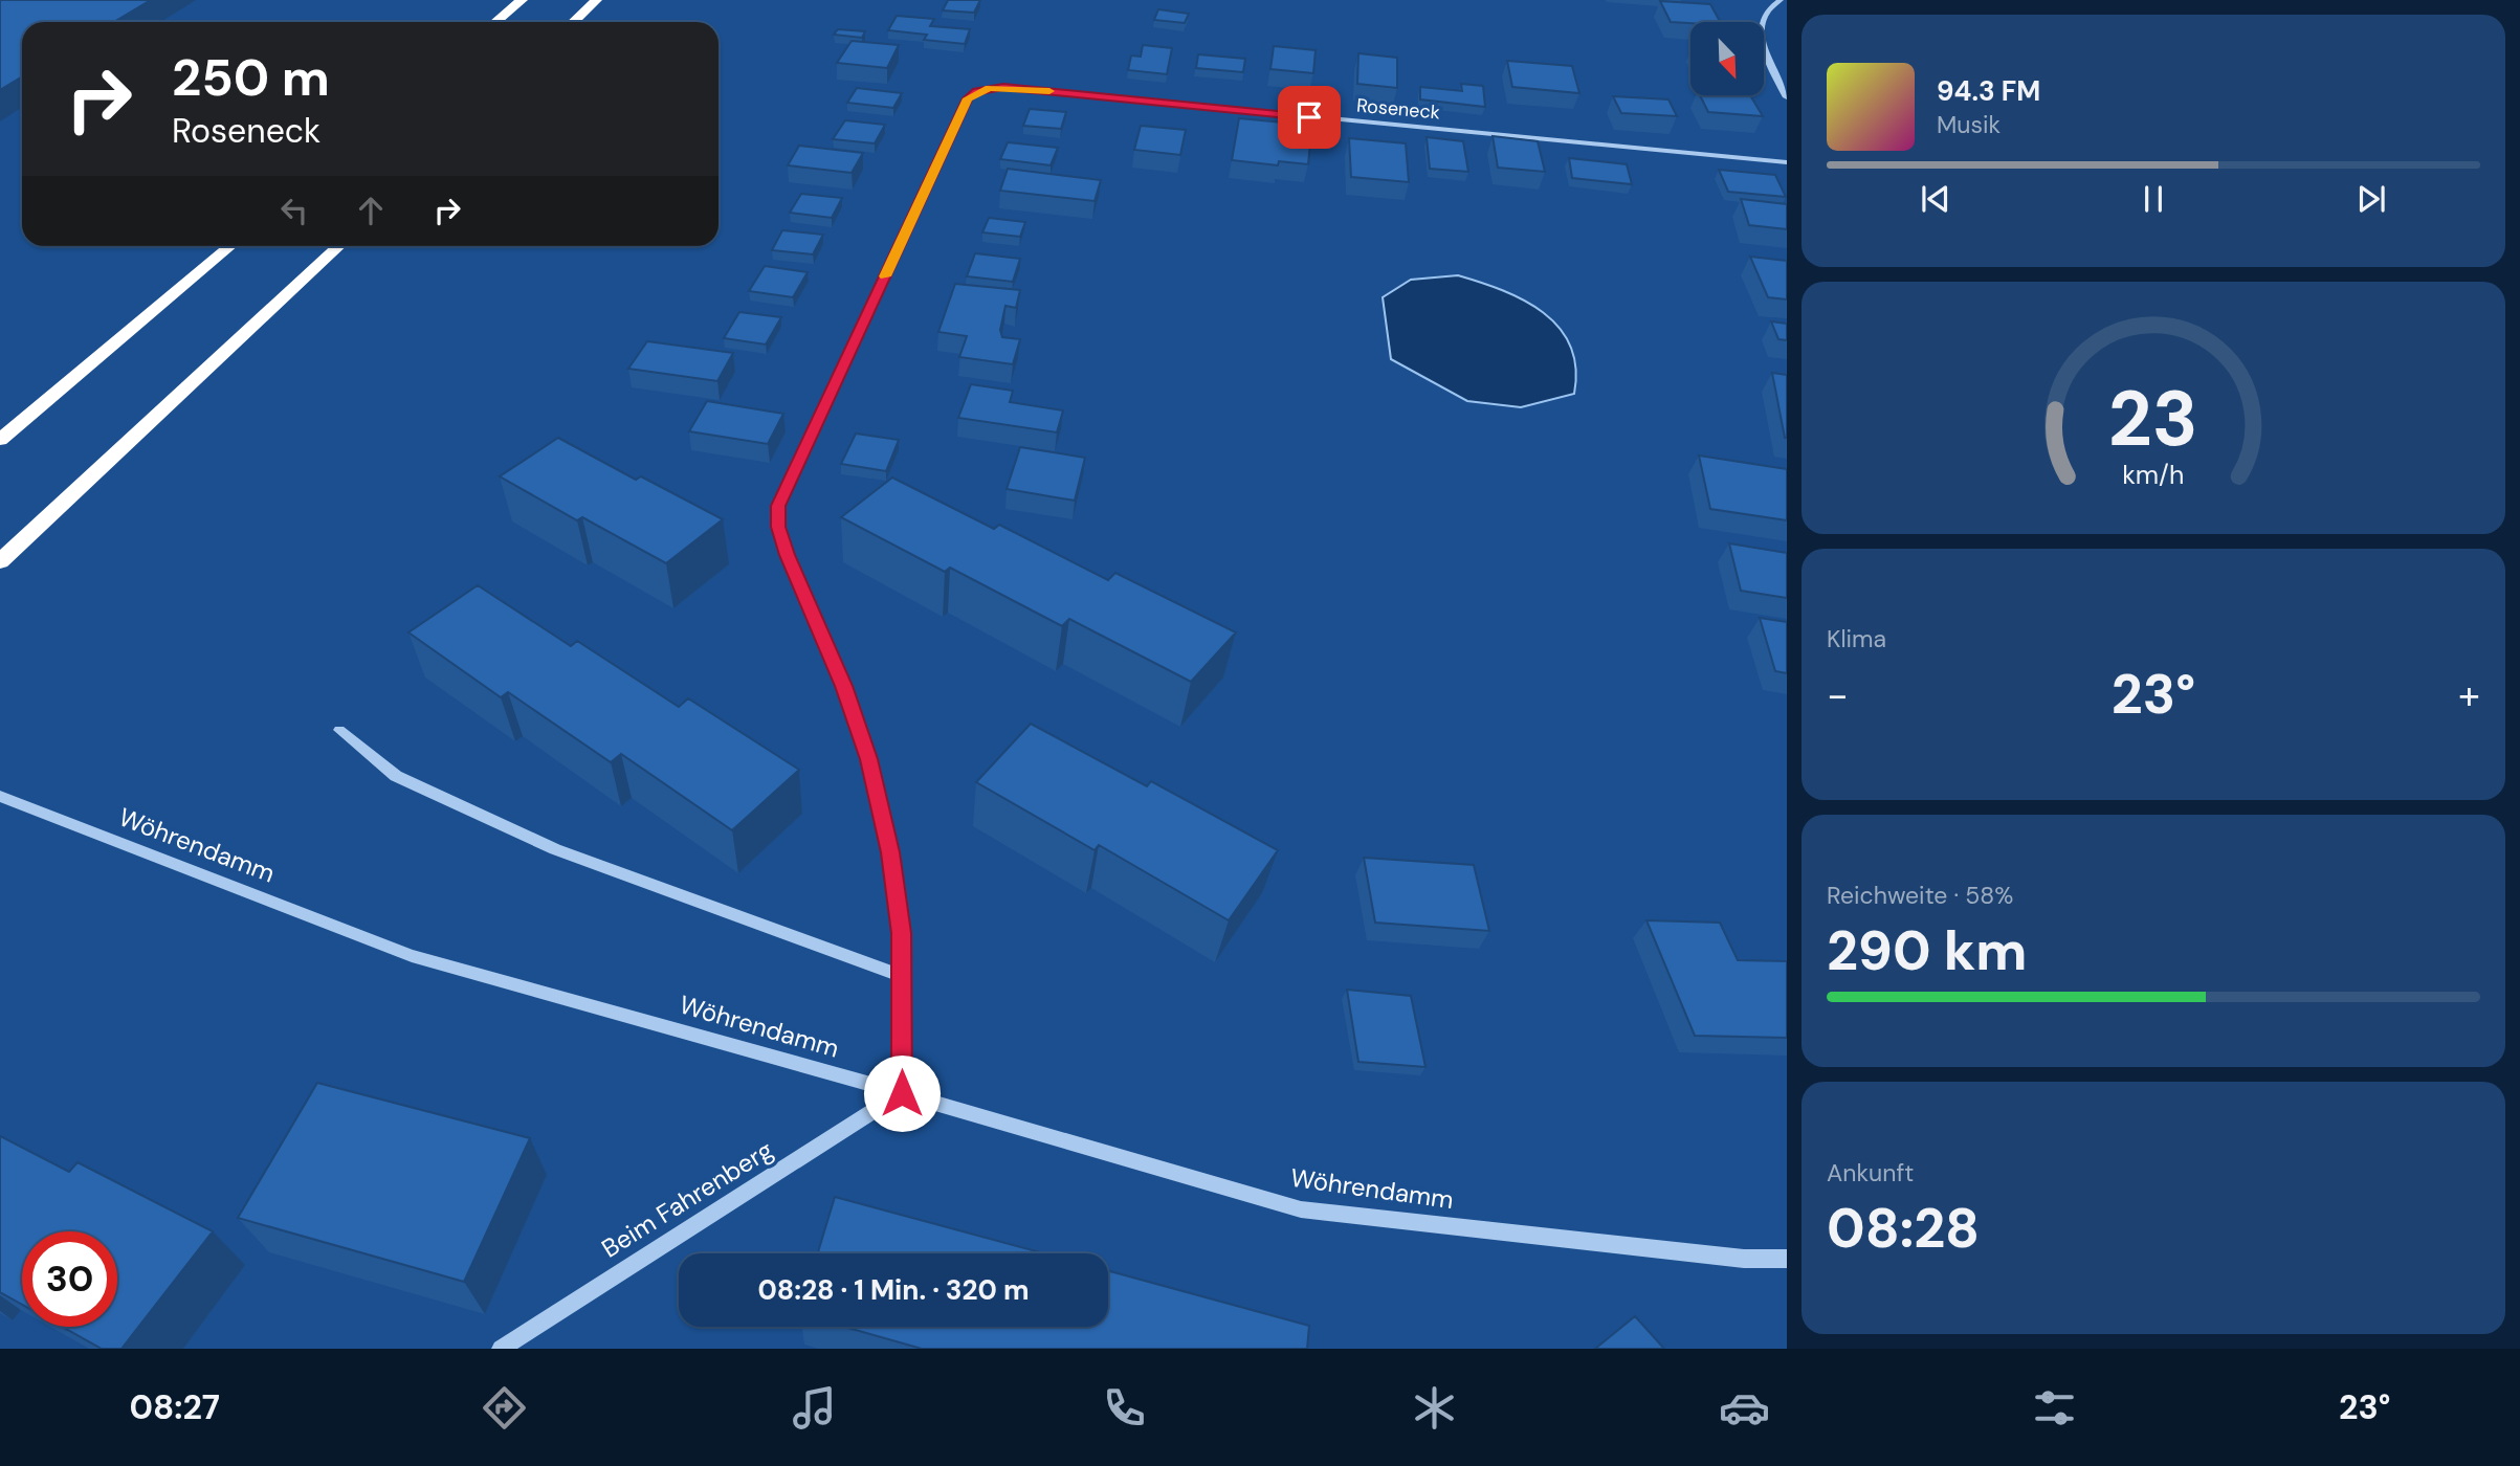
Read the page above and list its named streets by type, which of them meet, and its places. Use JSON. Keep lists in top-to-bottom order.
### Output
{
  "streets": {
    "street": ["Roseneck", "Wöhrendamm", "Beim Fahrenberg"]
  },
  "crossings": [
    ["Roseneck", "Wöhrendamm"],
    ["Roseneck", "Beim Fahrenberg"],
    ["Wöhrendamm", "Beim Fahrenberg"]
  ],
  "north": "bottom right",
  "page": {
    "turn": ["250 m", "Roseneck"],
    "song": ["94.3 FM", "Musik"],
    "tile": [
      "Klima",
      ["Reichweite · 58%", "290 km"],
      ["Ankunft", "08:28"]
    ],
    "heat": ["−", "23°", "+"],
    "limit": "30",
    "trip": "08:28 · 1 Min. · 320 m",
    "tabs": ["08:27", "23°"],
    "gauge": ["23", "km/h"]
  }
}
